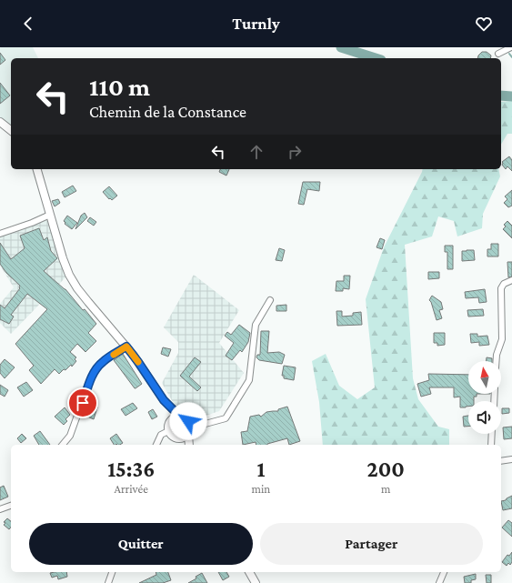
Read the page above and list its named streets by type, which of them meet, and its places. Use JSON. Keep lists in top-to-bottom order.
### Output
{
  "north": "top",
  "page": {
    "header": "Turnly",
    "turn": ["110 m", "Chemin de la Constance"],
    "eta": [
      "15:36",
      "Arrivée",
      "1",
      "min",
      "200",
      "m"
    ],
    "buttons": ["Quitter", "Partager"]
  }
}
